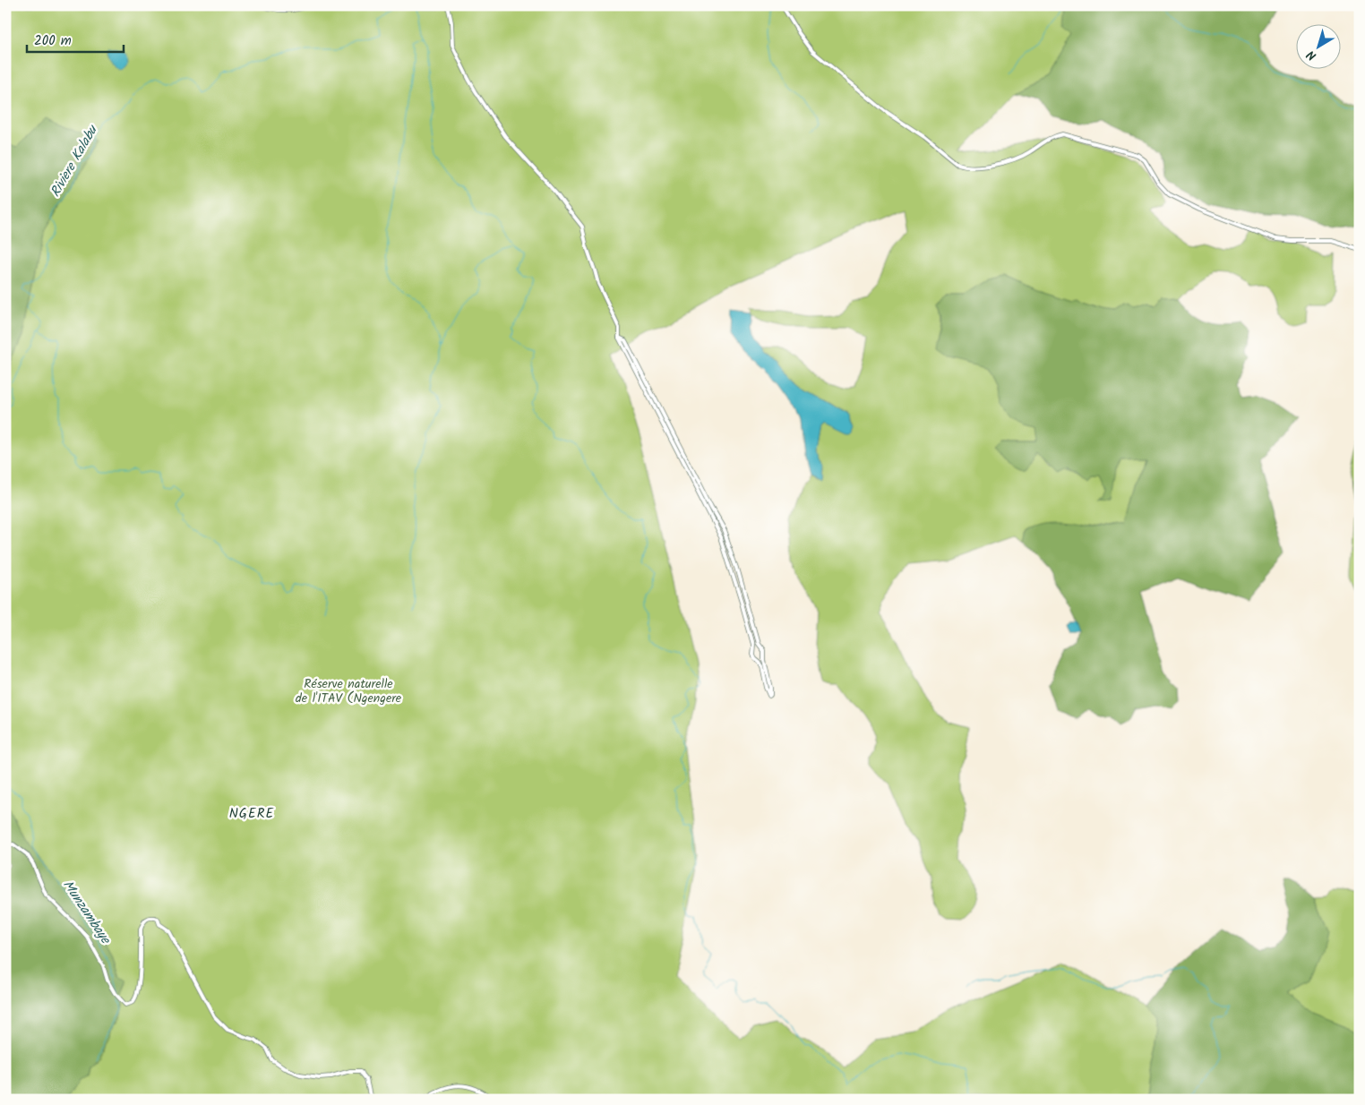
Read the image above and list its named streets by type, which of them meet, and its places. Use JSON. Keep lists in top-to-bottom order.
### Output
{
  "districts": ["NGERE"],
  "water": ["Riviere Kalabu", "Munzambaye"],
  "parks": ["Réserve naturelle de l'ITAV (Ngengere"],
  "scale_bar": "200 m",
  "north": "bottom left"
}
